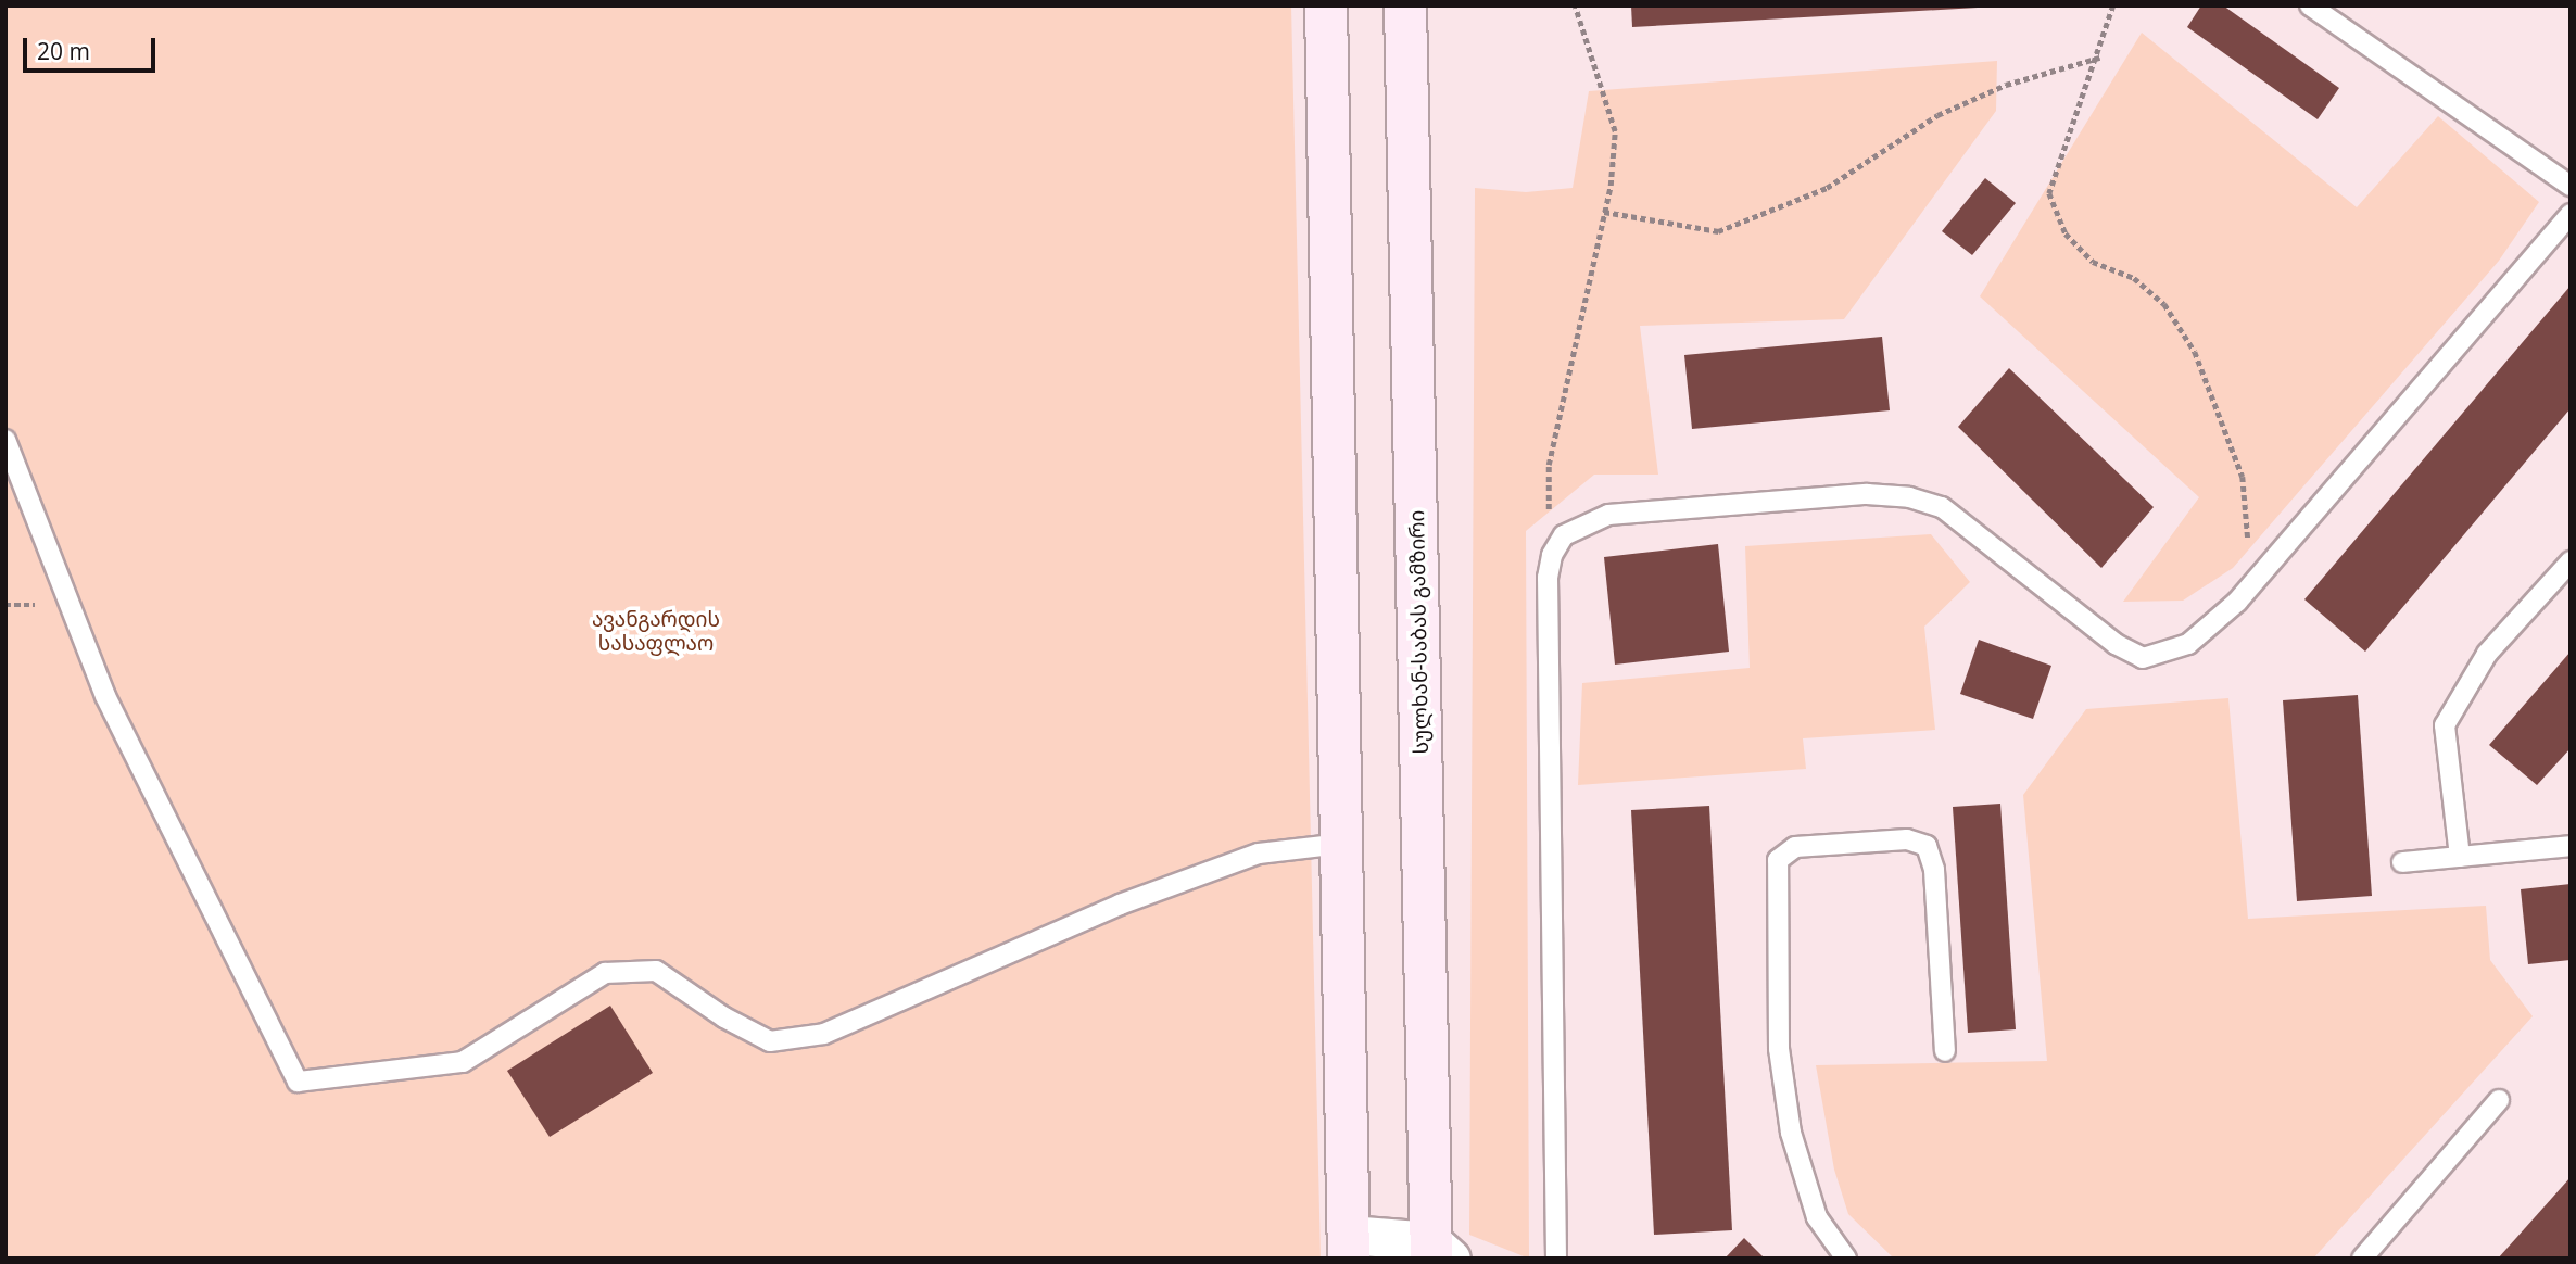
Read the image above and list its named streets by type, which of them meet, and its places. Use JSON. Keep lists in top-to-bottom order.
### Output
{
  "streets": {
    "main road": ["სულხან-საბას გამზირი"]
  },
  "parks": ["ავანგარდის სასაფლაო"],
  "scale_bar": "20 m"
}
